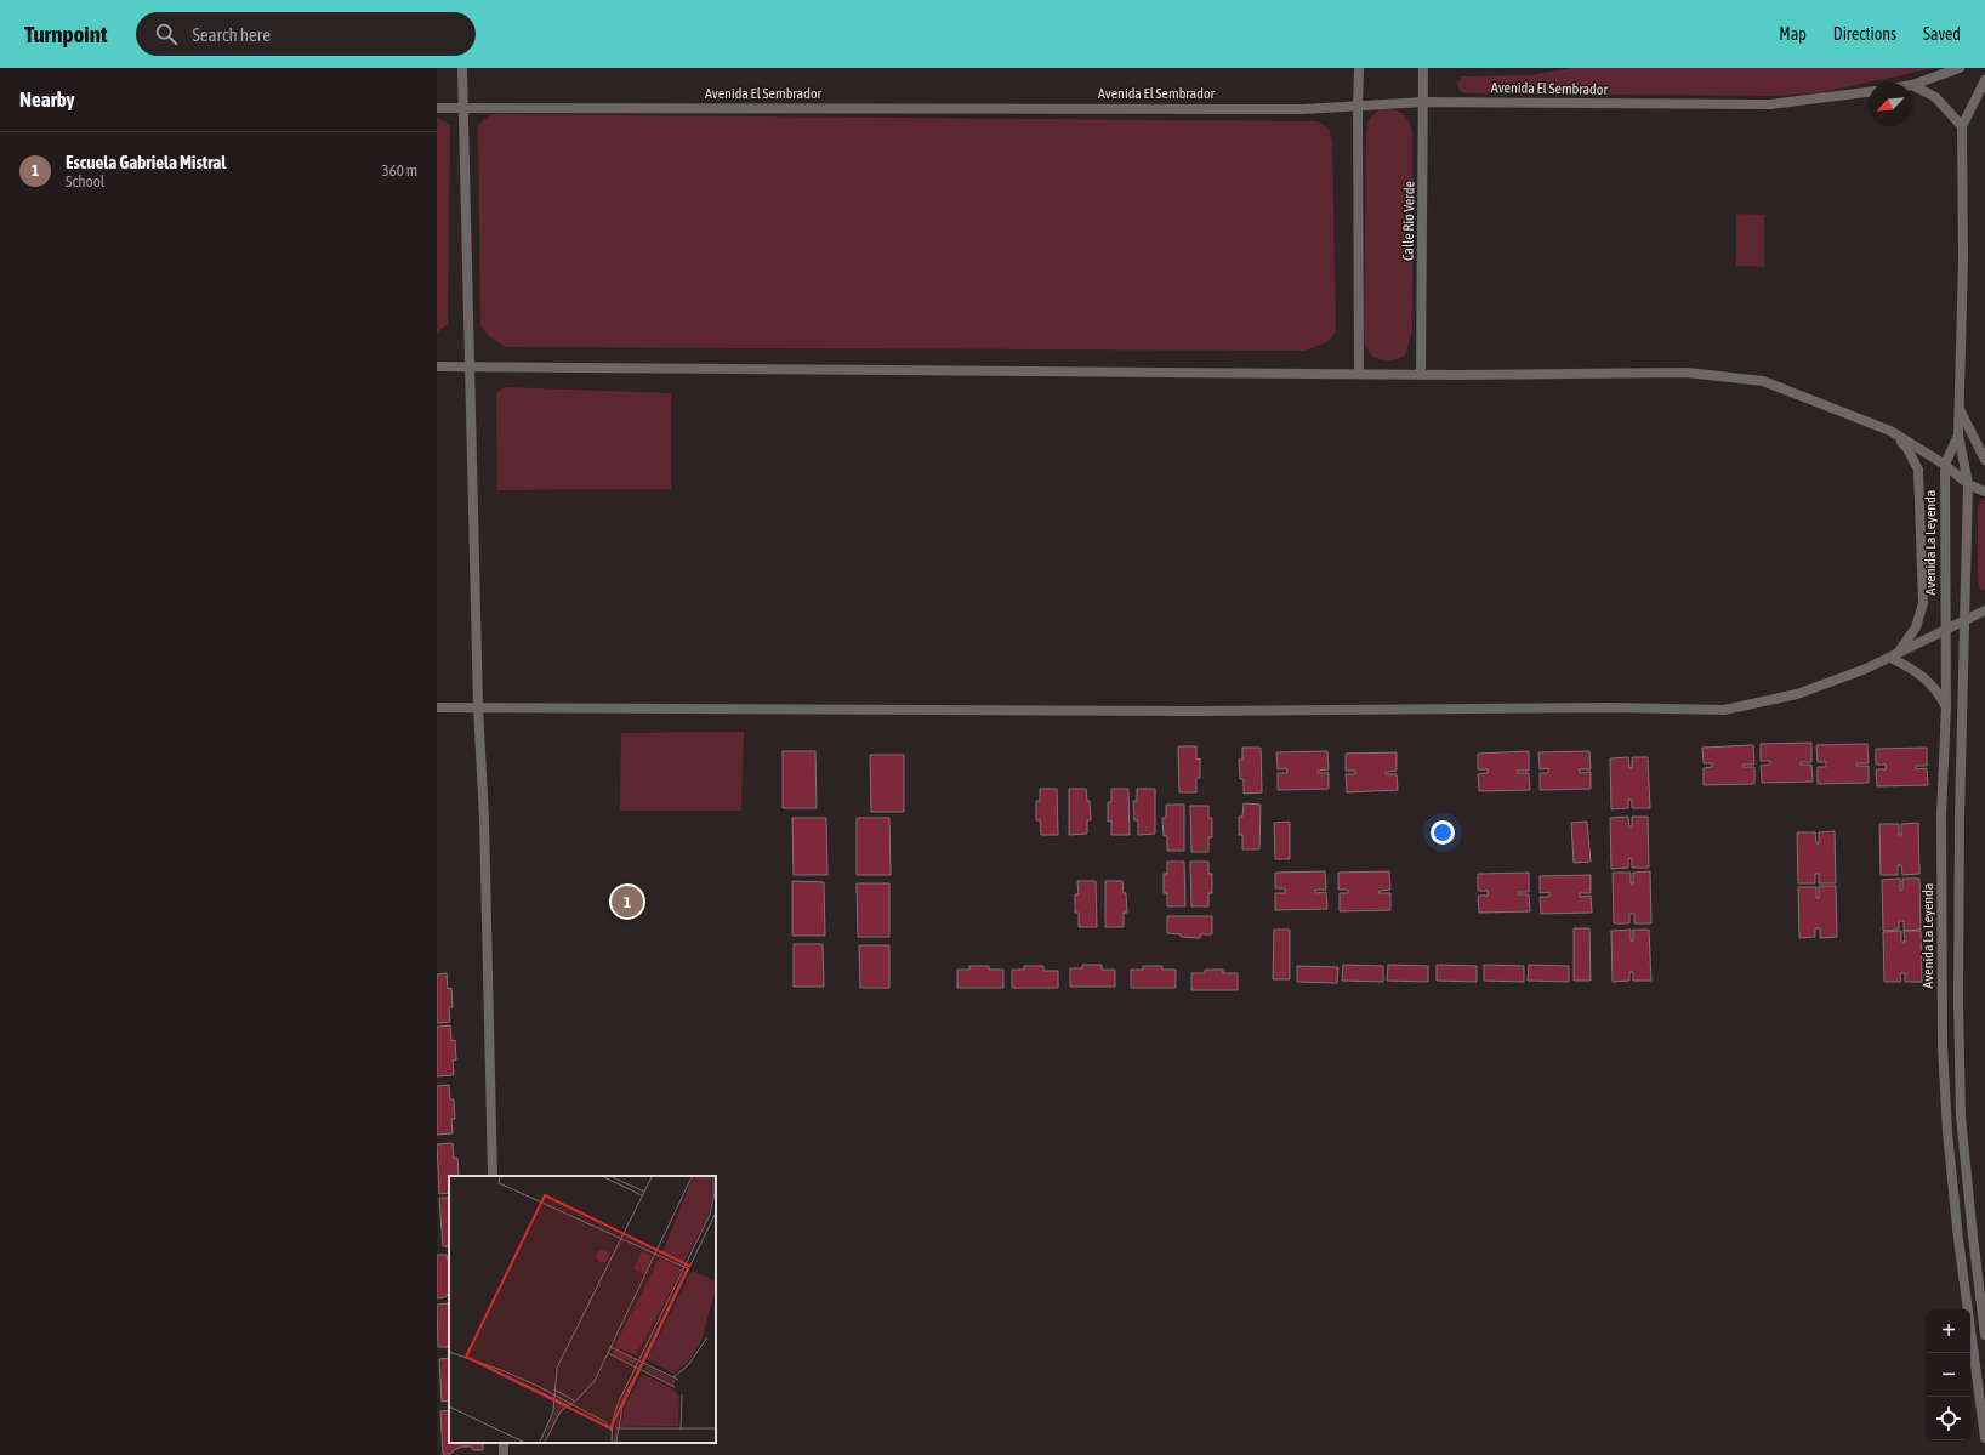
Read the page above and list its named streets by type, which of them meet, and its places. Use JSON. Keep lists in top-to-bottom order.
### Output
{
  "streets": {
    "street": ["Avenida El Sembrador", "Calle Río Verde", "Avenida La Leyenda"]
  },
  "crossings": [
    ["Avenida El Sembrador", "Calle Río Verde"]
  ],
  "north": "bottom left",
  "page": {
    "header": "Turnpoint",
    "search": "Search here",
    "nav": ["Map", "Directions", "Saved"],
    "heading": "Nearby",
    "list": [
      {
        "mark": "1",
        "name": "Escuela Gabriela Mistral",
        "note": "School",
        "value": "360 m"
      }
    ],
    "pins": "1",
    "map_buttons": ["+", "−"]
  }
}
